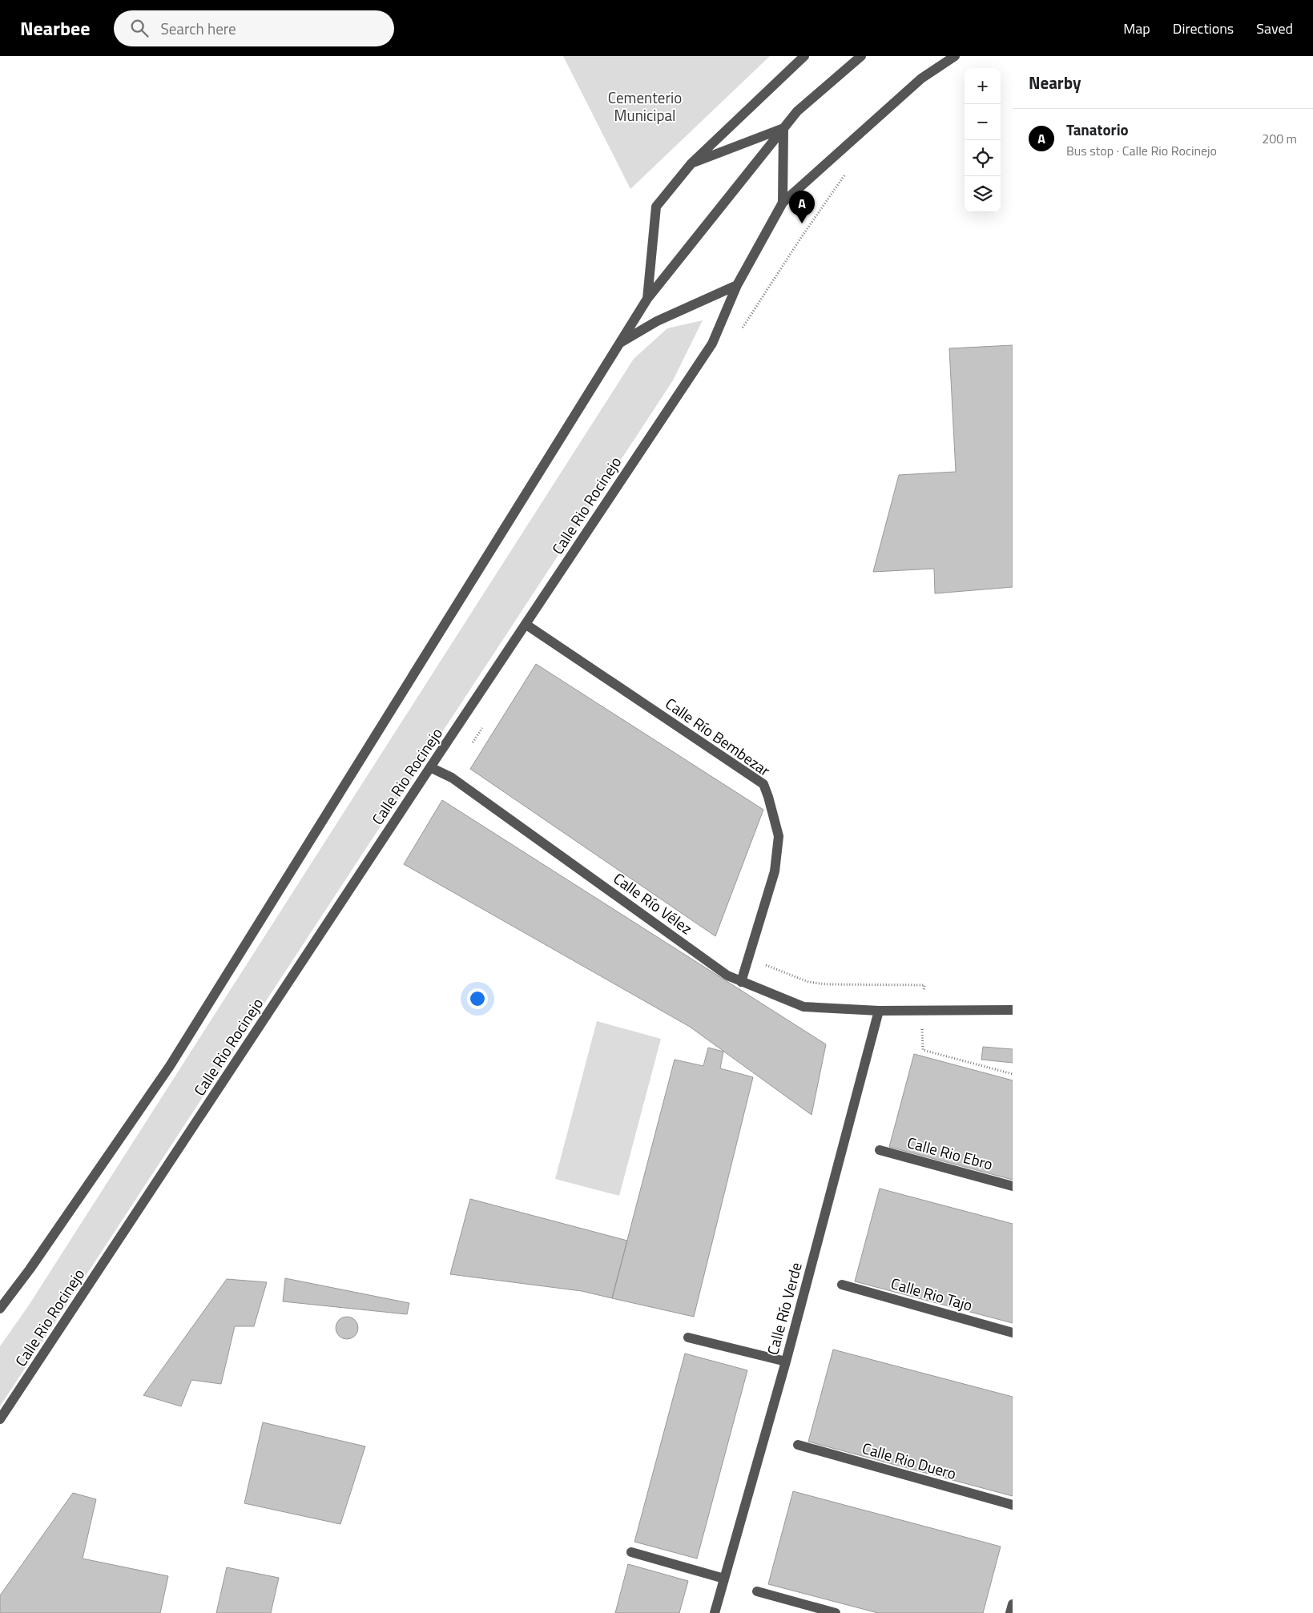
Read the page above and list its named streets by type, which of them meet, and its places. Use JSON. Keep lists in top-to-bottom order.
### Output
{
  "streets": {
    "street": [
      "Calle Rio Rocinejo",
      "Calle Río Bembezar",
      "Calle Río Vélez",
      "Calle Rio Ebro",
      "Calle Rio Tajo",
      "Calle Río Verde",
      "Calle Rio Duero"
    ]
  },
  "crossings": [
    ["Calle Rio Rocinejo", "Calle Río Bembezar"],
    ["Calle Rio Rocinejo", "Calle Río Vélez"],
    ["Calle Río Bembezar", "Calle Río Vélez"],
    ["Calle Río Vélez", "Calle Río Verde"]
  ],
  "parks": ["Cementerio Municipal"],
  "page": {
    "header": "Nearbee",
    "search": "Search here",
    "nav": ["Map", "Directions", "Saved"],
    "heading": "Nearby",
    "map_buttons": ["+", "−"],
    "list": [
      {
        "mark": "A",
        "name": "Tanatorio",
        "note": "Bus stop · Calle Rio Rocinejo",
        "value": "200 m"
      }
    ],
    "pins": "A"
  }
}
